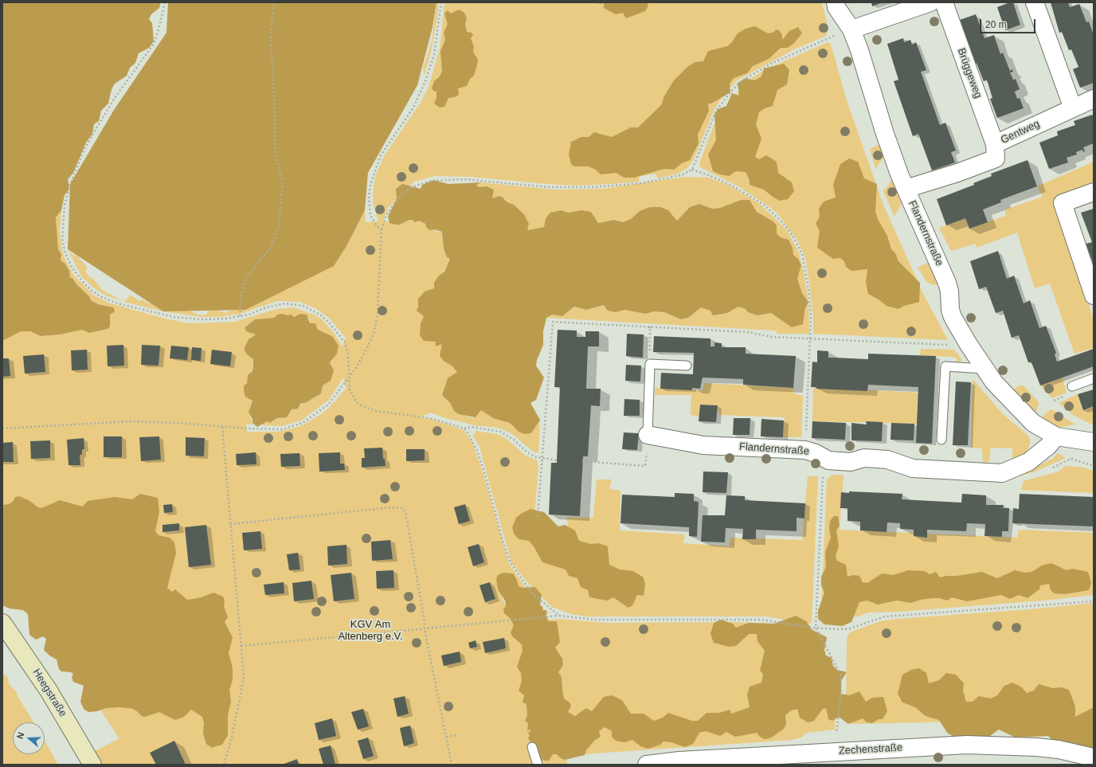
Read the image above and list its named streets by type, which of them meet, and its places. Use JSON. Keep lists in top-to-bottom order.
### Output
{
  "streets": {
    "street": [
      "Brüggeweg",
      "Gentweg",
      "Flandernstraße",
      "Heegstraße",
      "Zechenstraße"
    ]
  },
  "crossings": [
    ["Brüggeweg", "Gentweg"],
    ["Gentweg", "Flandernstraße"]
  ],
  "parks": ["KGV Am Altenberg e.V."],
  "scale_bar": "20 m",
  "north": "left"
}
